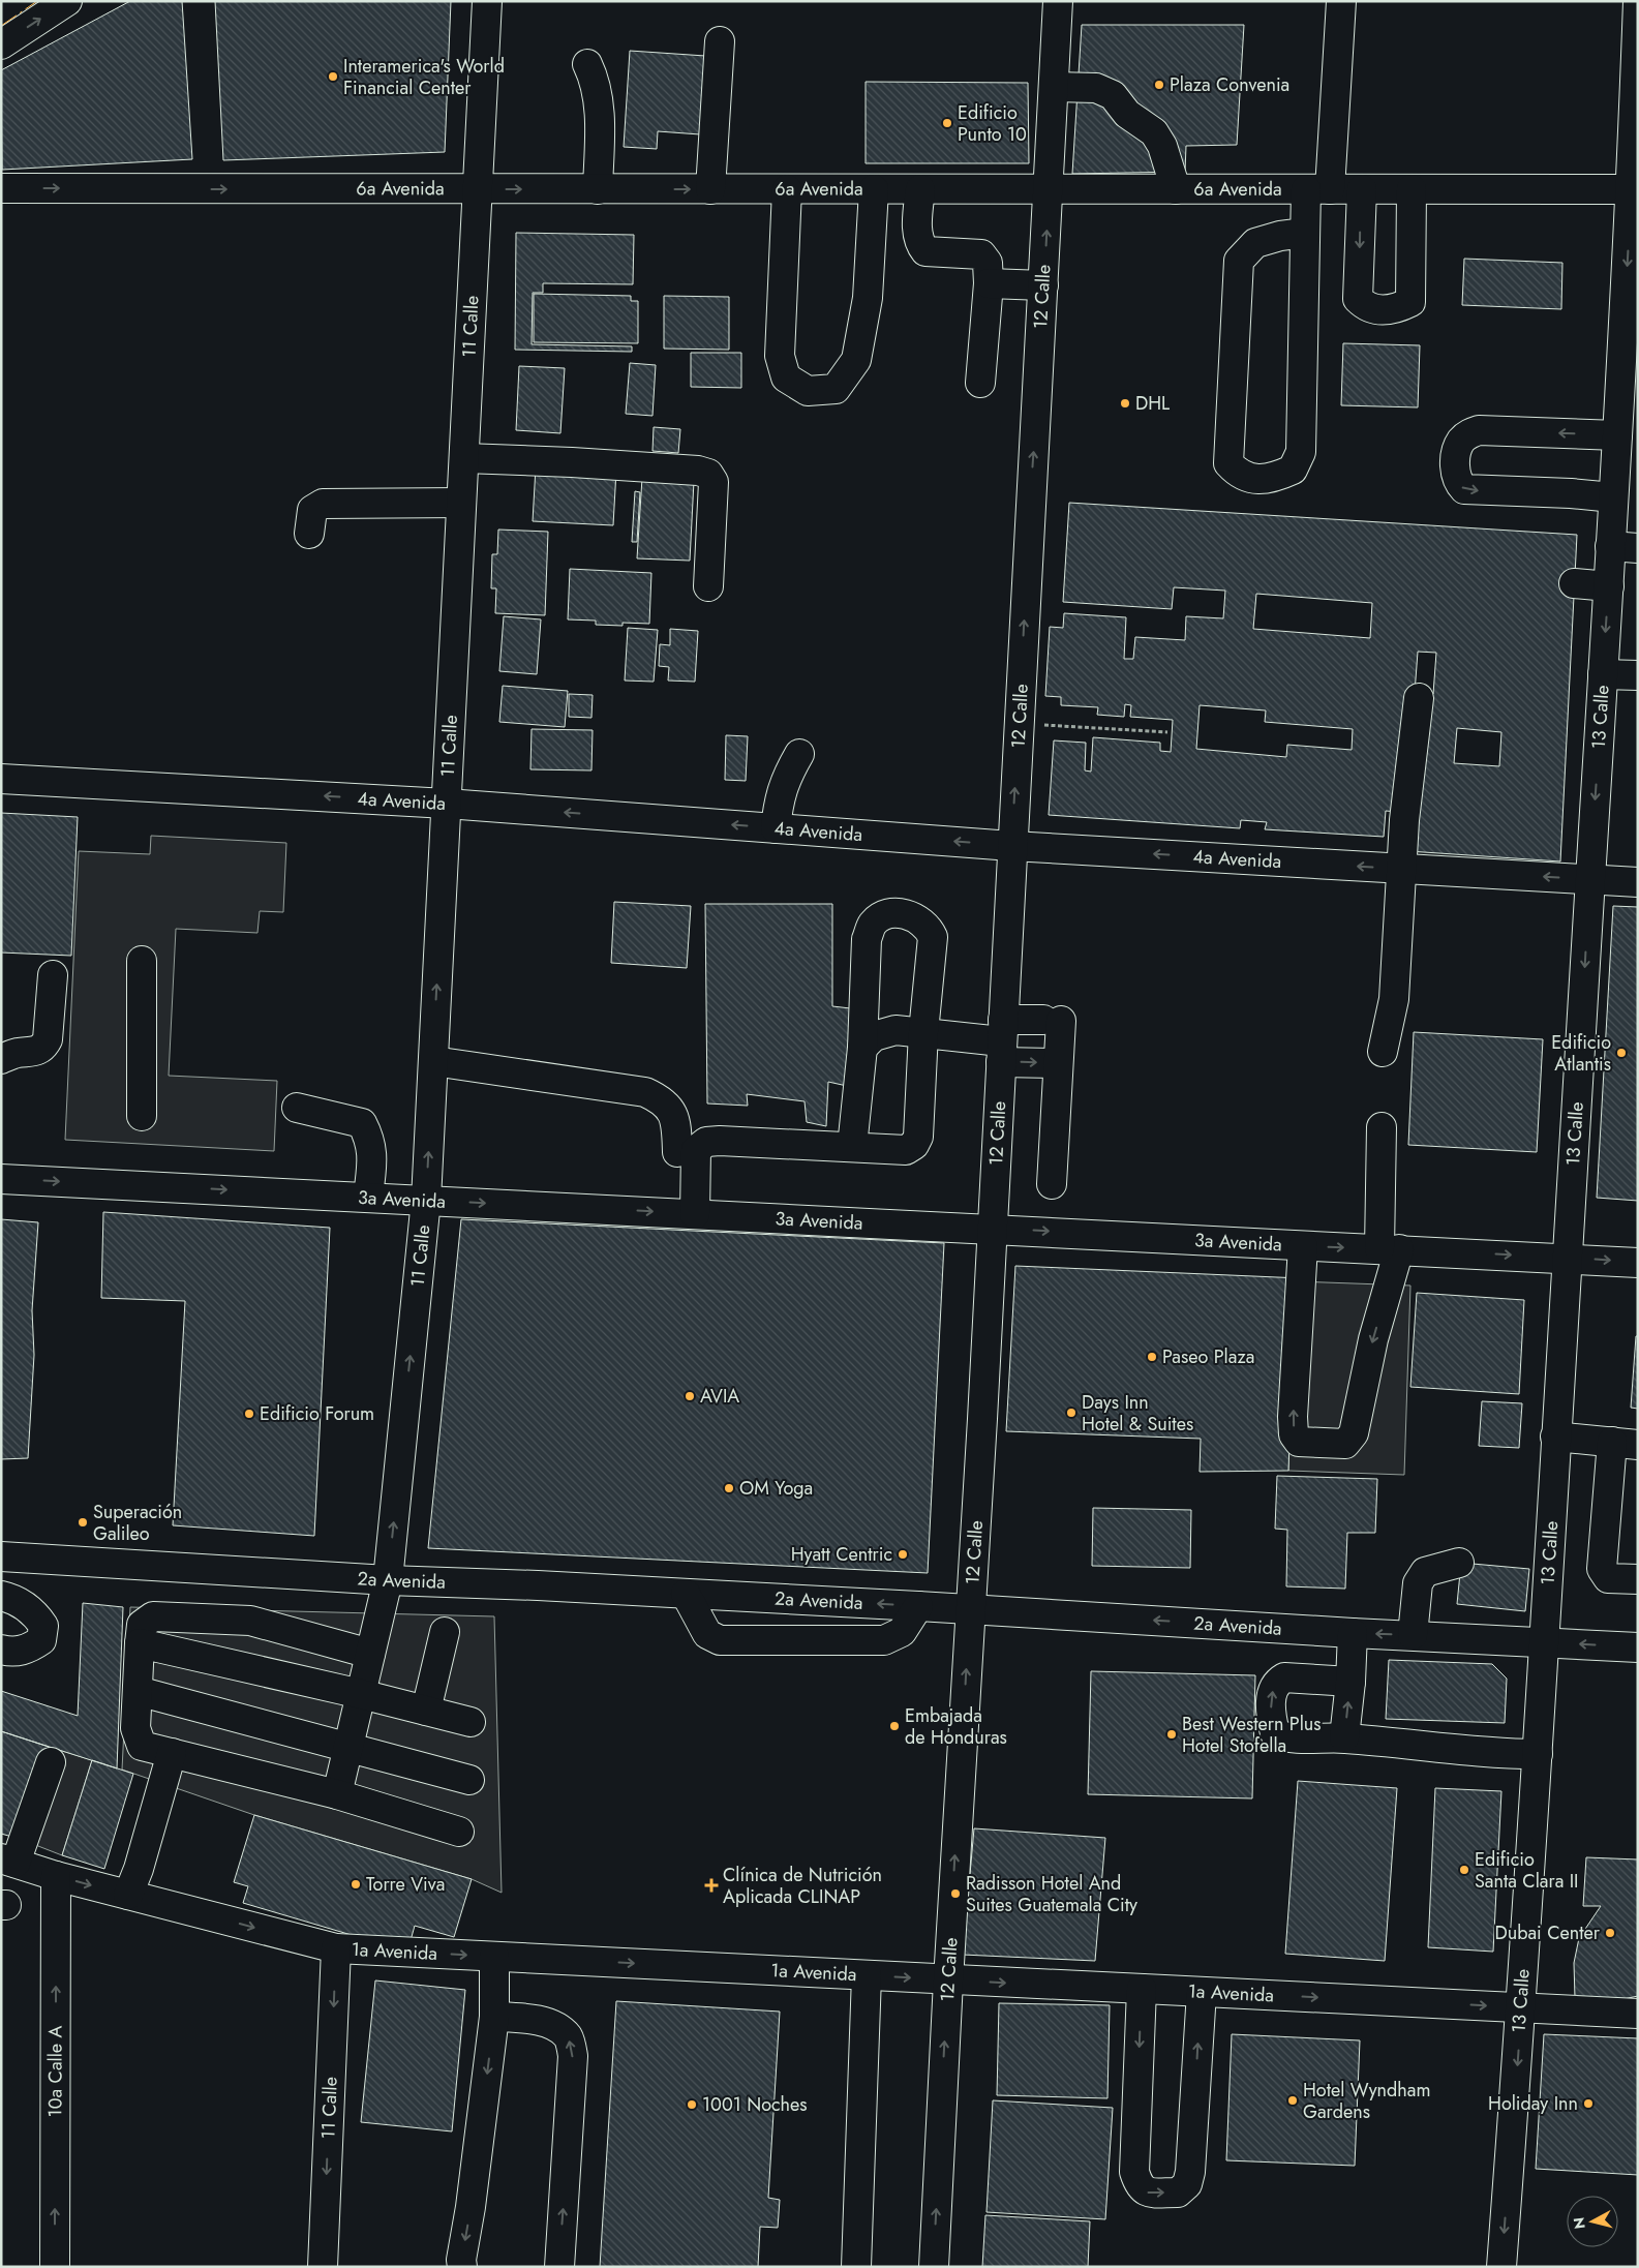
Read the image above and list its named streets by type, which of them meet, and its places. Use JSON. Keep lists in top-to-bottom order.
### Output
{
  "streets": {
    "street": [
      "6a Avenida",
      "12 Calle",
      "11 Calle",
      "13 Calle",
      "4a Avenida",
      "3a Avenida",
      "2a Avenida",
      "1a Avenida",
      "10a Calle A"
    ]
  },
  "crossings": [
    ["6a Avenida", "12 Calle"],
    ["6a Avenida", "11 Calle"],
    ["6a Avenida", "13 Calle"],
    ["12 Calle", "4a Avenida"],
    ["12 Calle", "3a Avenida"],
    ["12 Calle", "2a Avenida"],
    ["12 Calle", "1a Avenida"],
    ["11 Calle", "4a Avenida"],
    ["11 Calle", "3a Avenida"],
    ["11 Calle", "2a Avenida"],
    ["11 Calle", "1a Avenida"],
    ["13 Calle", "4a Avenida"],
    ["13 Calle", "3a Avenida"],
    ["13 Calle", "2a Avenida"],
    ["13 Calle", "1a Avenida"],
    ["1a Avenida", "10a Calle A"]
  ],
  "one_way": [
    "6a Avenida",
    "4a Avenida",
    "3a Avenida",
    "2a Avenida",
    "10a Calle A"
  ],
  "places": {
    "other": [
      "Interamerica's World Financial Center",
      "Plaza Convenia",
      "Edificio Punto 10",
      "DHL",
      "Edificio Atlantis",
      "Paseo Plaza",
      "AVIA",
      "Days Inn Hotel & Suites",
      "Edificio Forum",
      "OM Yoga",
      "Superación Galileo",
      "Hyatt Centric",
      "Embajada de Honduras",
      "Best Western Plus Hotel Stofella",
      "Edificio Santa Clara II",
      "Torre Viva",
      "Radisson Hotel And Suites Guatemala City",
      "Dubai Center",
      "Hotel Wyndham Gardens",
      "Holiday Inn",
      "1001 Noches"
    ],
    "health": ["Clínica de Nutrición Aplicada CLINAP"]
  },
  "north": "left"
}
